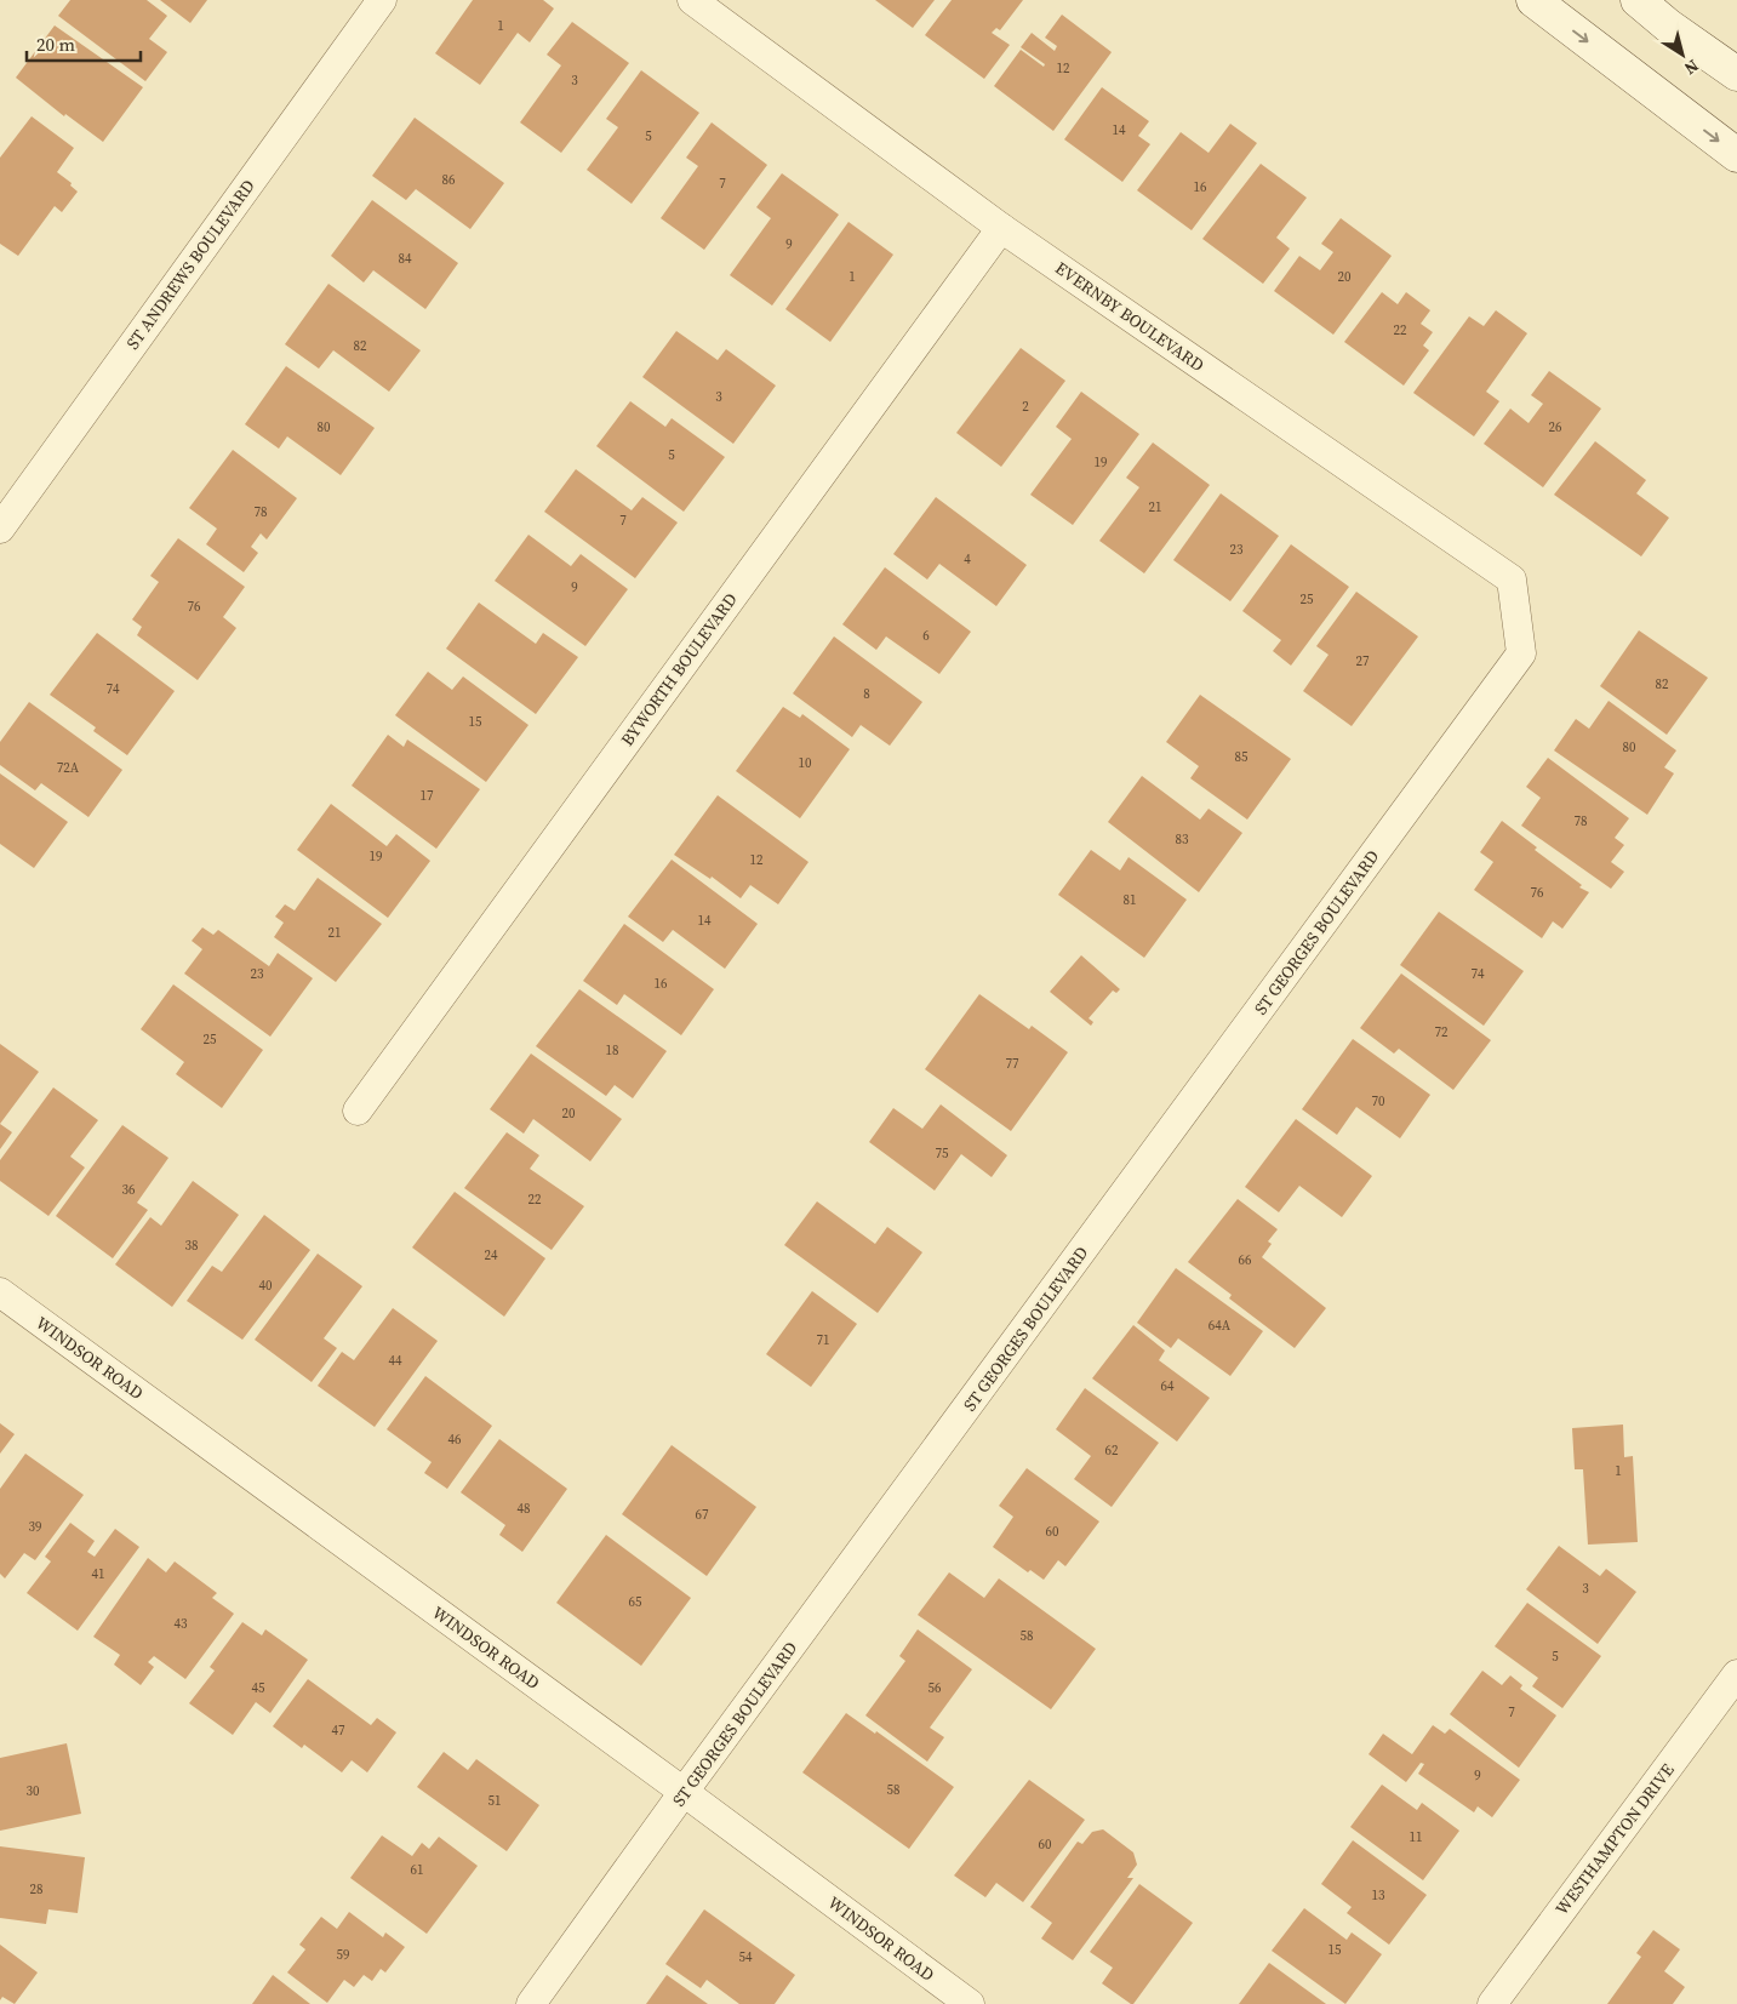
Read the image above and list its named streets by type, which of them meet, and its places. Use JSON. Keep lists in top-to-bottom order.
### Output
{
  "streets": {
    "street": [
      "ST ANDREWS BOULEVARD",
      "EVERNBY BOULEVARD",
      "BYWORTH BOULEVARD",
      "ST GEORGES BOULEVARD",
      "WINDSOR ROAD",
      "WESTHAMPTON DRIVE"
    ]
  },
  "crossings": [
    ["EVERNBY BOULEVARD", "BYWORTH BOULEVARD"],
    ["EVERNBY BOULEVARD", "ST GEORGES BOULEVARD"],
    ["ST GEORGES BOULEVARD", "WINDSOR ROAD"]
  ],
  "house_numbers": [
    "1",
    "12",
    "3",
    "14",
    "5",
    "86",
    "7",
    "16",
    "9",
    "84",
    "1",
    "20",
    "22",
    "82",
    "3",
    "2",
    "80",
    "26",
    "5",
    "19",
    "21",
    "78",
    "7",
    "23",
    "4",
    "9",
    "25",
    "76",
    "6",
    "27",
    "82",
    "74",
    "8",
    "15",
    "80",
    "85",
    "10",
    "72A",
    "17",
    "78",
    "83",
    "19",
    "12",
    "76",
    "81",
    "14",
    "21",
    "23",
    "74",
    "16",
    "72",
    "25",
    "18",
    "77",
    "70",
    "20",
    "75",
    "36",
    "22",
    "38",
    "24",
    "66",
    "40",
    "64A",
    "71",
    "44",
    "64",
    "46",
    "62",
    "1",
    "48",
    "67",
    "39",
    "60",
    "41",
    "3",
    "65",
    "43",
    "58",
    "5",
    "45",
    "56",
    "7",
    "47",
    "9",
    "58",
    "30",
    "51",
    "11",
    "60",
    "61",
    "28",
    "13",
    "15",
    "59",
    "54"
  ],
  "scale_bar": "20 m",
  "north": "bottom right"
}
